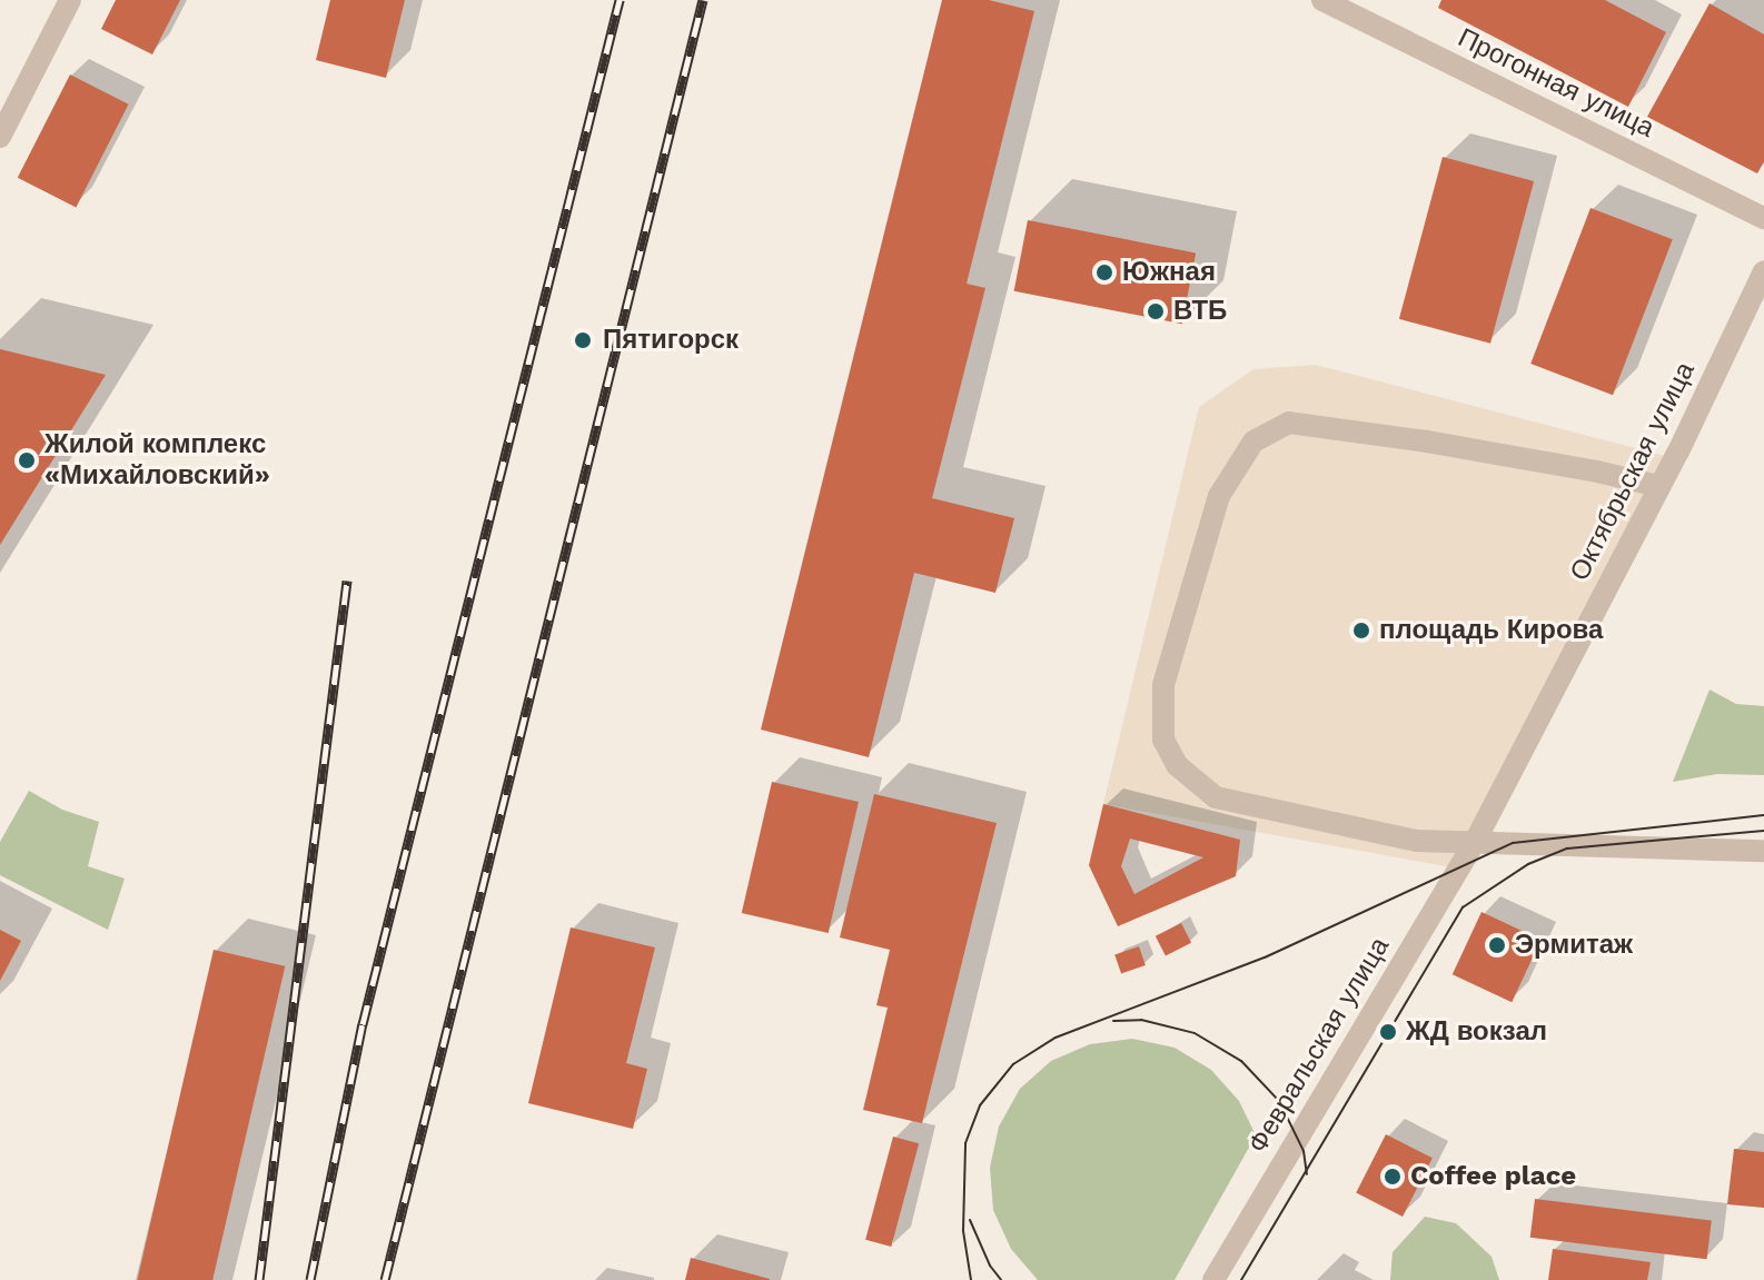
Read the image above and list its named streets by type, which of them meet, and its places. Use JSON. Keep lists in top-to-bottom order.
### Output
{
  "streets": {
    "street": ["Прогонная улица", "Октябрьская улица", "Февральская улица"]
  },
  "crossings": [
    ["Октябрьская улица", "Февральская улица"]
  ],
  "places": [
    "Южная",
    "ВТБ",
    "Пятигорск",
    "Жилой комплекс «Михайловский»",
    "площадь Кирова",
    "Эрмитаж",
    "ЖД вокзал",
    "Coffee place"
  ]
}
